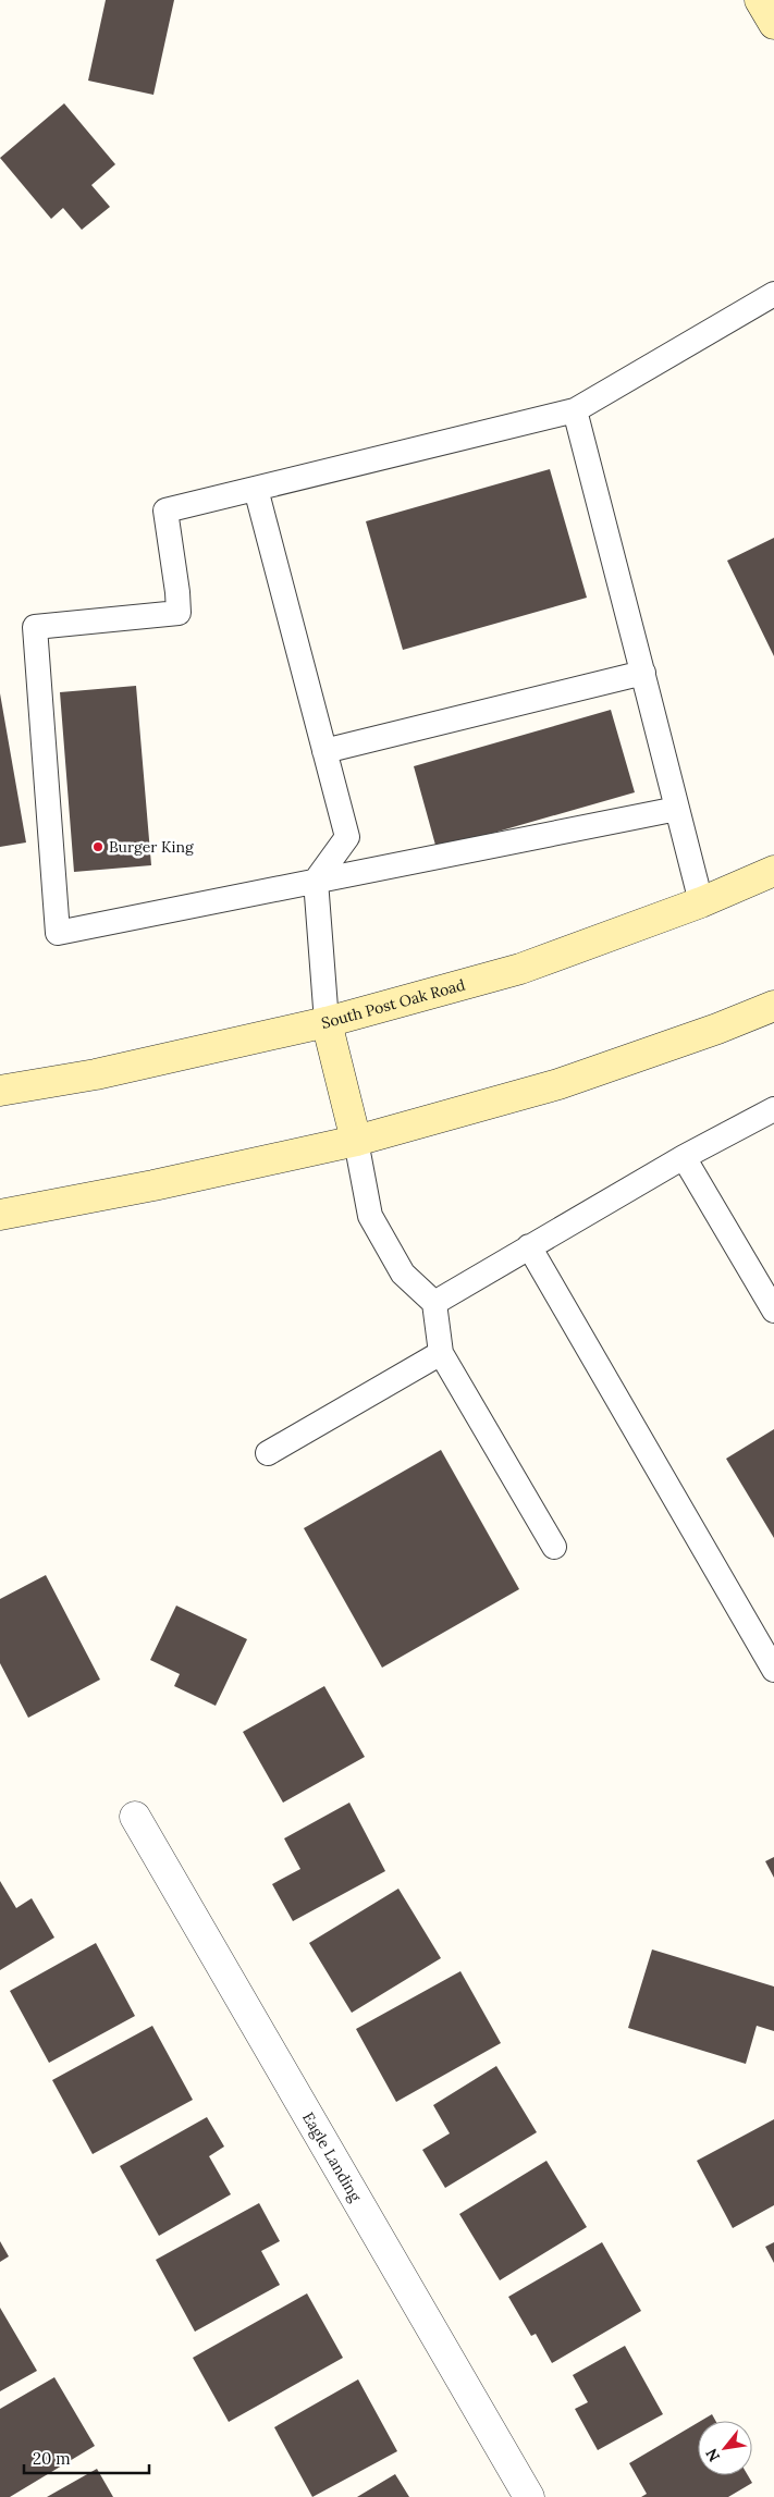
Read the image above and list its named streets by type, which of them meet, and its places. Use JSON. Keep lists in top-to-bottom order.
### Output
{
  "streets": {
    "main road": ["South Post Oak Road"],
    "street": ["Eagle Landing"]
  },
  "places": ["Burger King"],
  "scale_bar": "20 m",
  "north": "bottom left"
}
